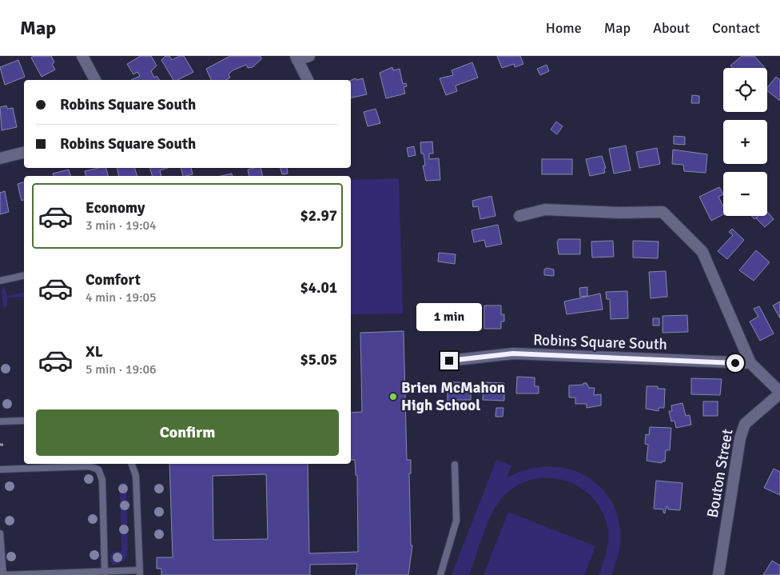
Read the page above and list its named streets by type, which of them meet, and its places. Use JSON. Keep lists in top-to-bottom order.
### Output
{
  "streets": {
    "street": ["Robins Square South", "Bouton Street"]
  },
  "places": ["Brien McMahon High School"],
  "page": {
    "header": "Map",
    "nav": [
      "Home",
      "Map",
      "About",
      "Contact"
    ],
    "map_buttons": ["+", "−"],
    "banner": ["Robins Square South", "Robins Square South"],
    "list": [
      {
        "name": "Economy",
        "note": "3 min · 19:04",
        "value": "$2.97"
      },
      {
        "name": "Comfort",
        "note": "4 min · 19:05",
        "value": "$4.01"
      },
      {
        "name": "XL",
        "note": "5 min · 19:06",
        "value": "$5.05"
      }
    ],
    "bubble": "1 min",
    "buttons": "Confirm"
  }
}
